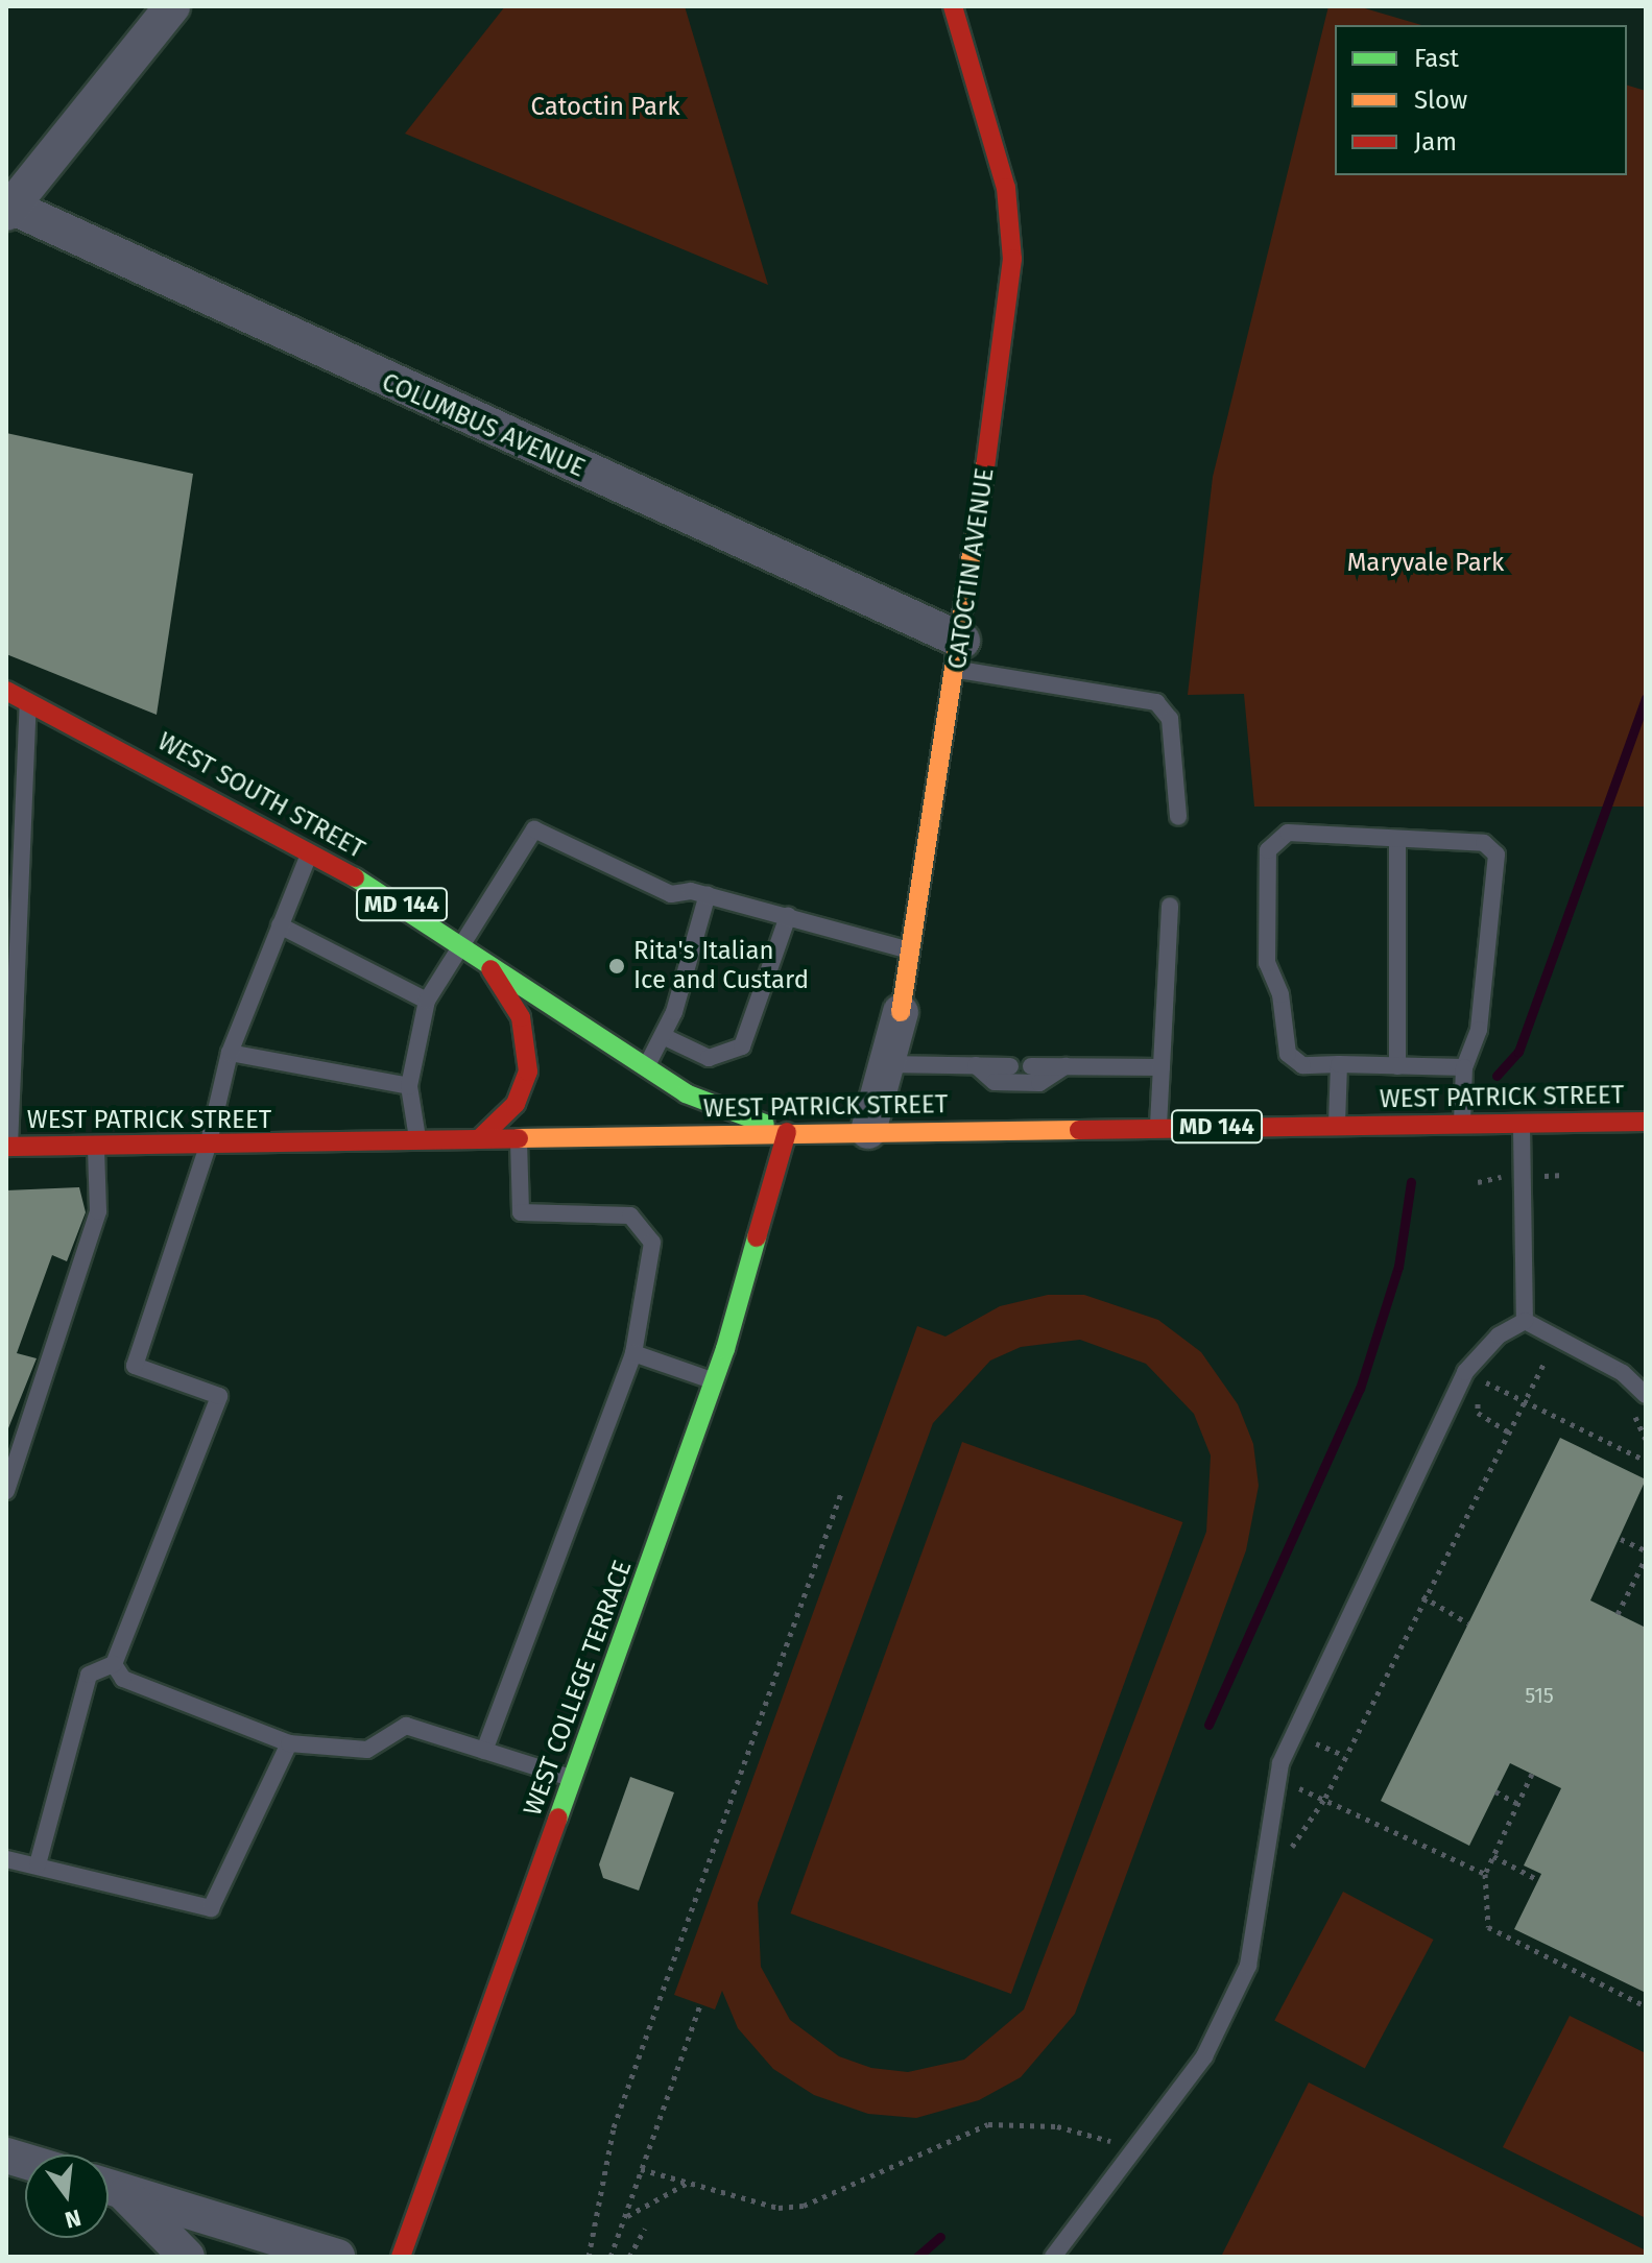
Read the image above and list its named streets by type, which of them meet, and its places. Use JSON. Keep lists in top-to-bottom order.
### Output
{
  "streets": {
    "main road": [
      "CATOCTIN AVENUE",
      "WEST SOUTH STREET",
      "MD 144",
      "WEST PATRICK STREET",
      "WEST COLLEGE TERRACE"
    ],
    "street": ["COLUMBUS AVENUE"]
  },
  "crossings": [
    ["COLUMBUS AVENUE", "CATOCTIN AVENUE"],
    ["CATOCTIN AVENUE", "WEST PATRICK STREET"],
    ["WEST SOUTH STREET", "WEST PATRICK STREET"],
    ["WEST SOUTH STREET", "WEST COLLEGE TERRACE"],
    ["WEST PATRICK STREET", "WEST COLLEGE TERRACE"]
  ],
  "parks": ["Catoctin Park", "Maryvale Park"],
  "places": ["Rita's Italian Ice and Custard"],
  "house_numbers": ["515"],
  "legend": ["Fast", "Slow", "Jam"],
  "north": "bottom"
}
